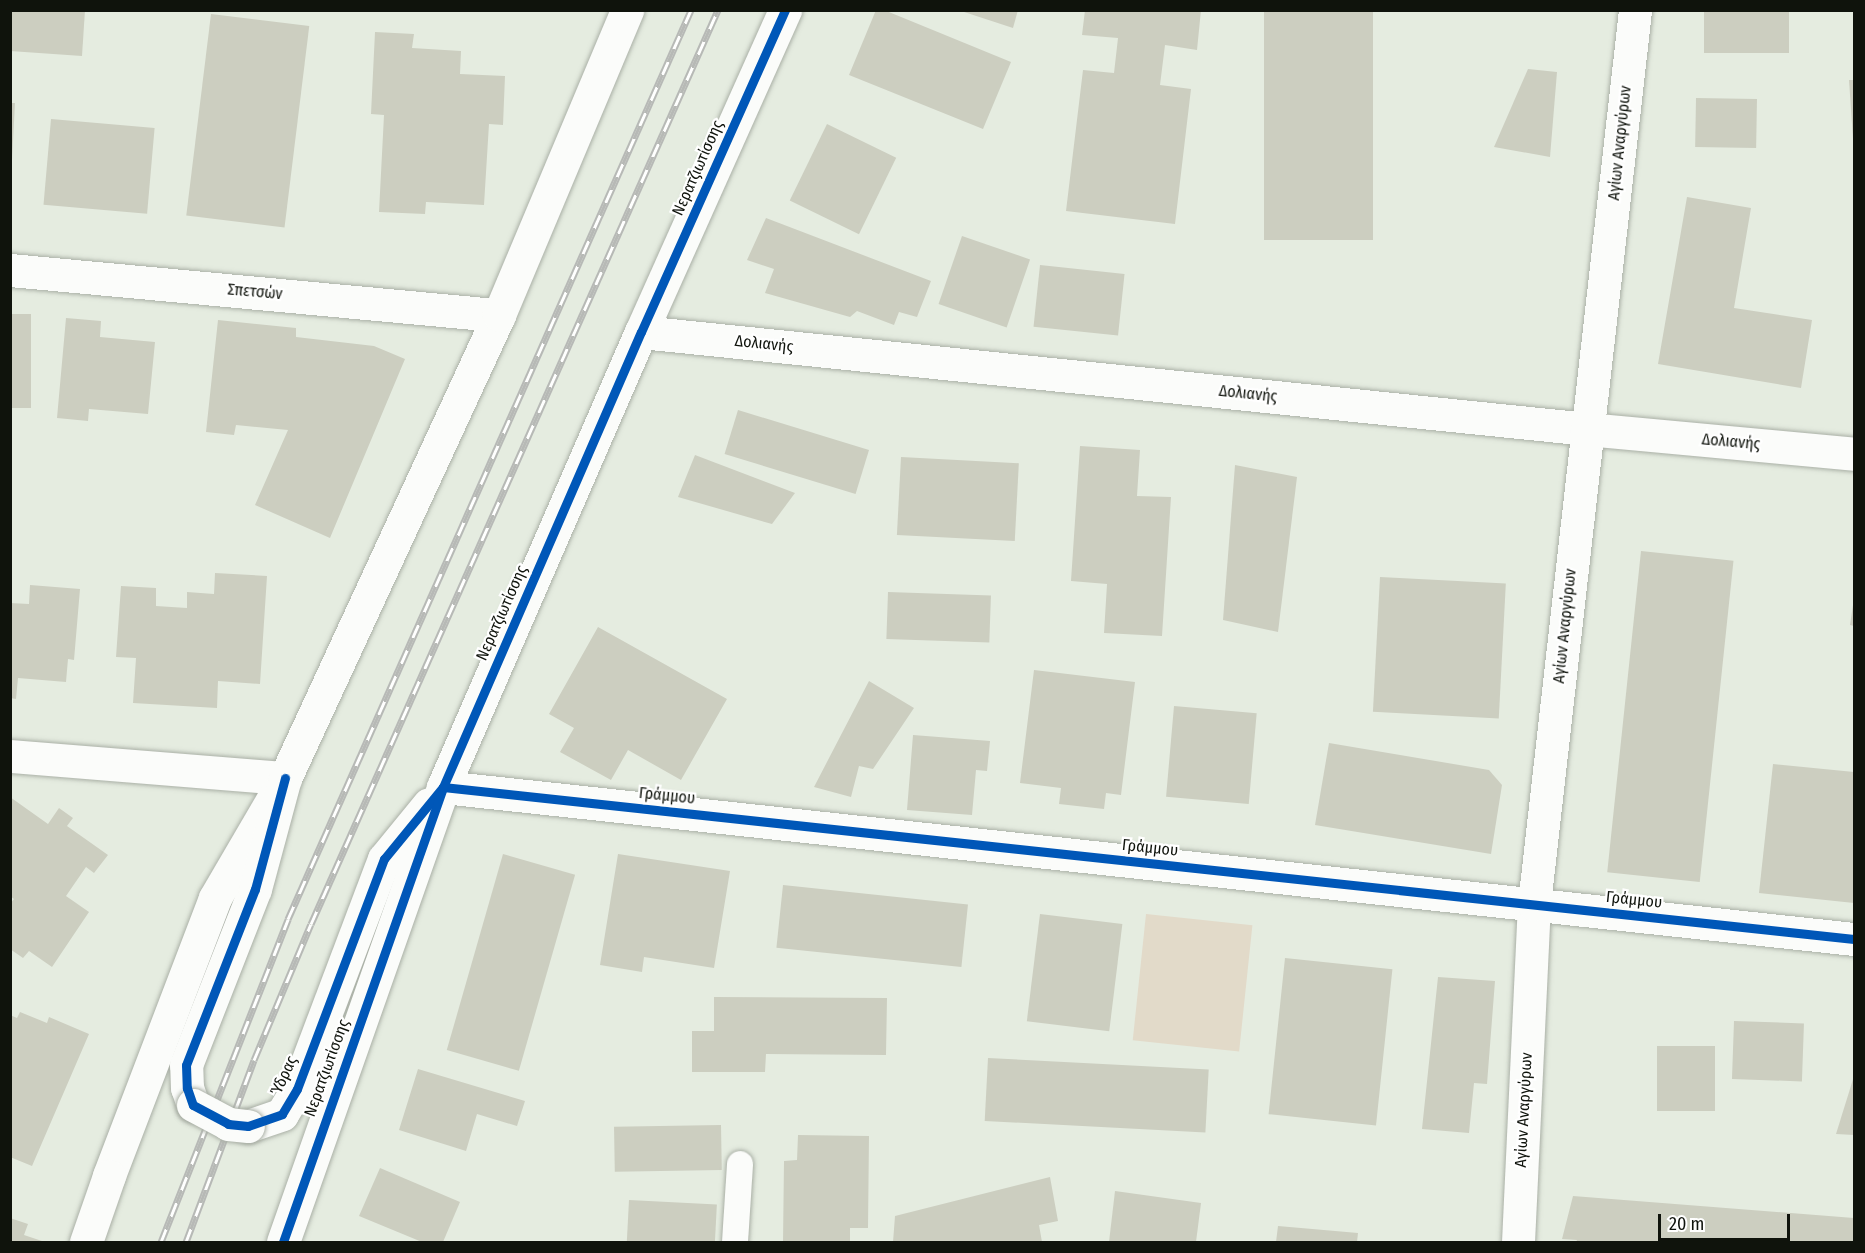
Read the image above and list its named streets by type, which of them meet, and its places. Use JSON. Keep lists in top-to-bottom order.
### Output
{
  "streets": {
    "street": [
      "Αγίων Αναργύρων",
      "Νερατζιωτίσσης",
      "Σπετσών",
      "Δολιανής",
      "Γράμμου",
      "Ύδρας"
    ]
  },
  "crossings": [
    ["Αγίων Αναργύρων", "Δολιανής"],
    ["Αγίων Αναργύρων", "Γράμμου"],
    ["Νερατζιωτίσσης", "Δολιανής"],
    ["Νερατζιωτίσσης", "Γράμμου"],
    ["Νερατζιωτίσσης", "Ύδρας"],
    ["Γράμμου", "Ύδρας"]
  ],
  "scale_bar": "20 m"
}
